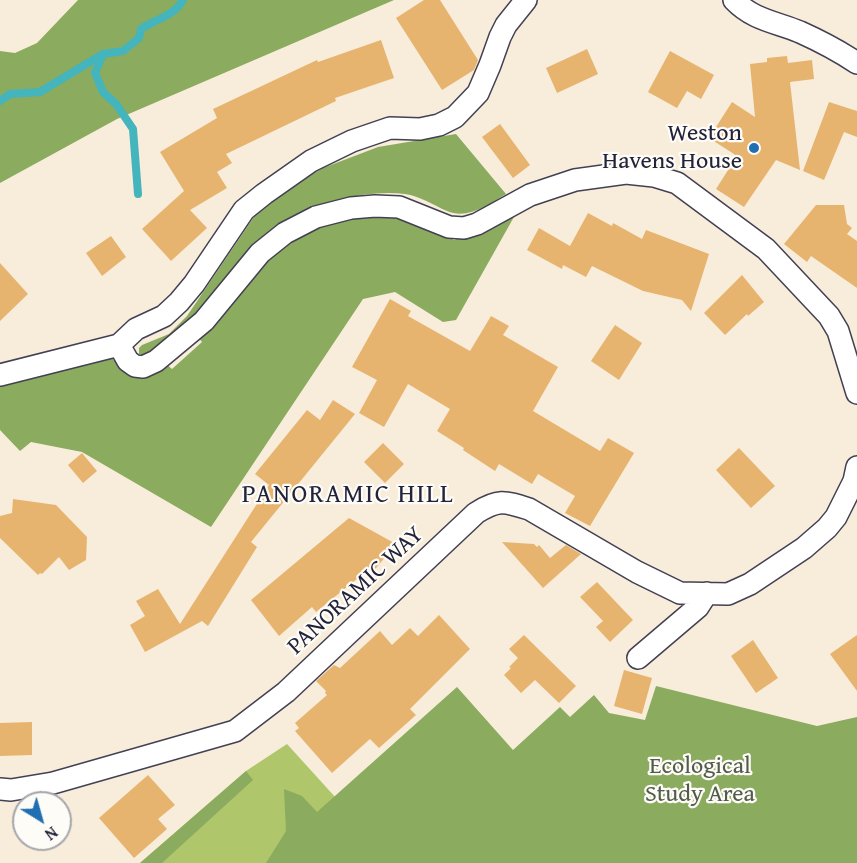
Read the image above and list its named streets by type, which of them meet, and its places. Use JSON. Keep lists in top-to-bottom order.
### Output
{
  "streets": {
    "street": ["PANORAMIC WAY"]
  },
  "districts": ["PANORAMIC HILL"],
  "parks": ["Ecological Study Area"],
  "places": ["Weston Havens House"],
  "north": "bottom right"
}
